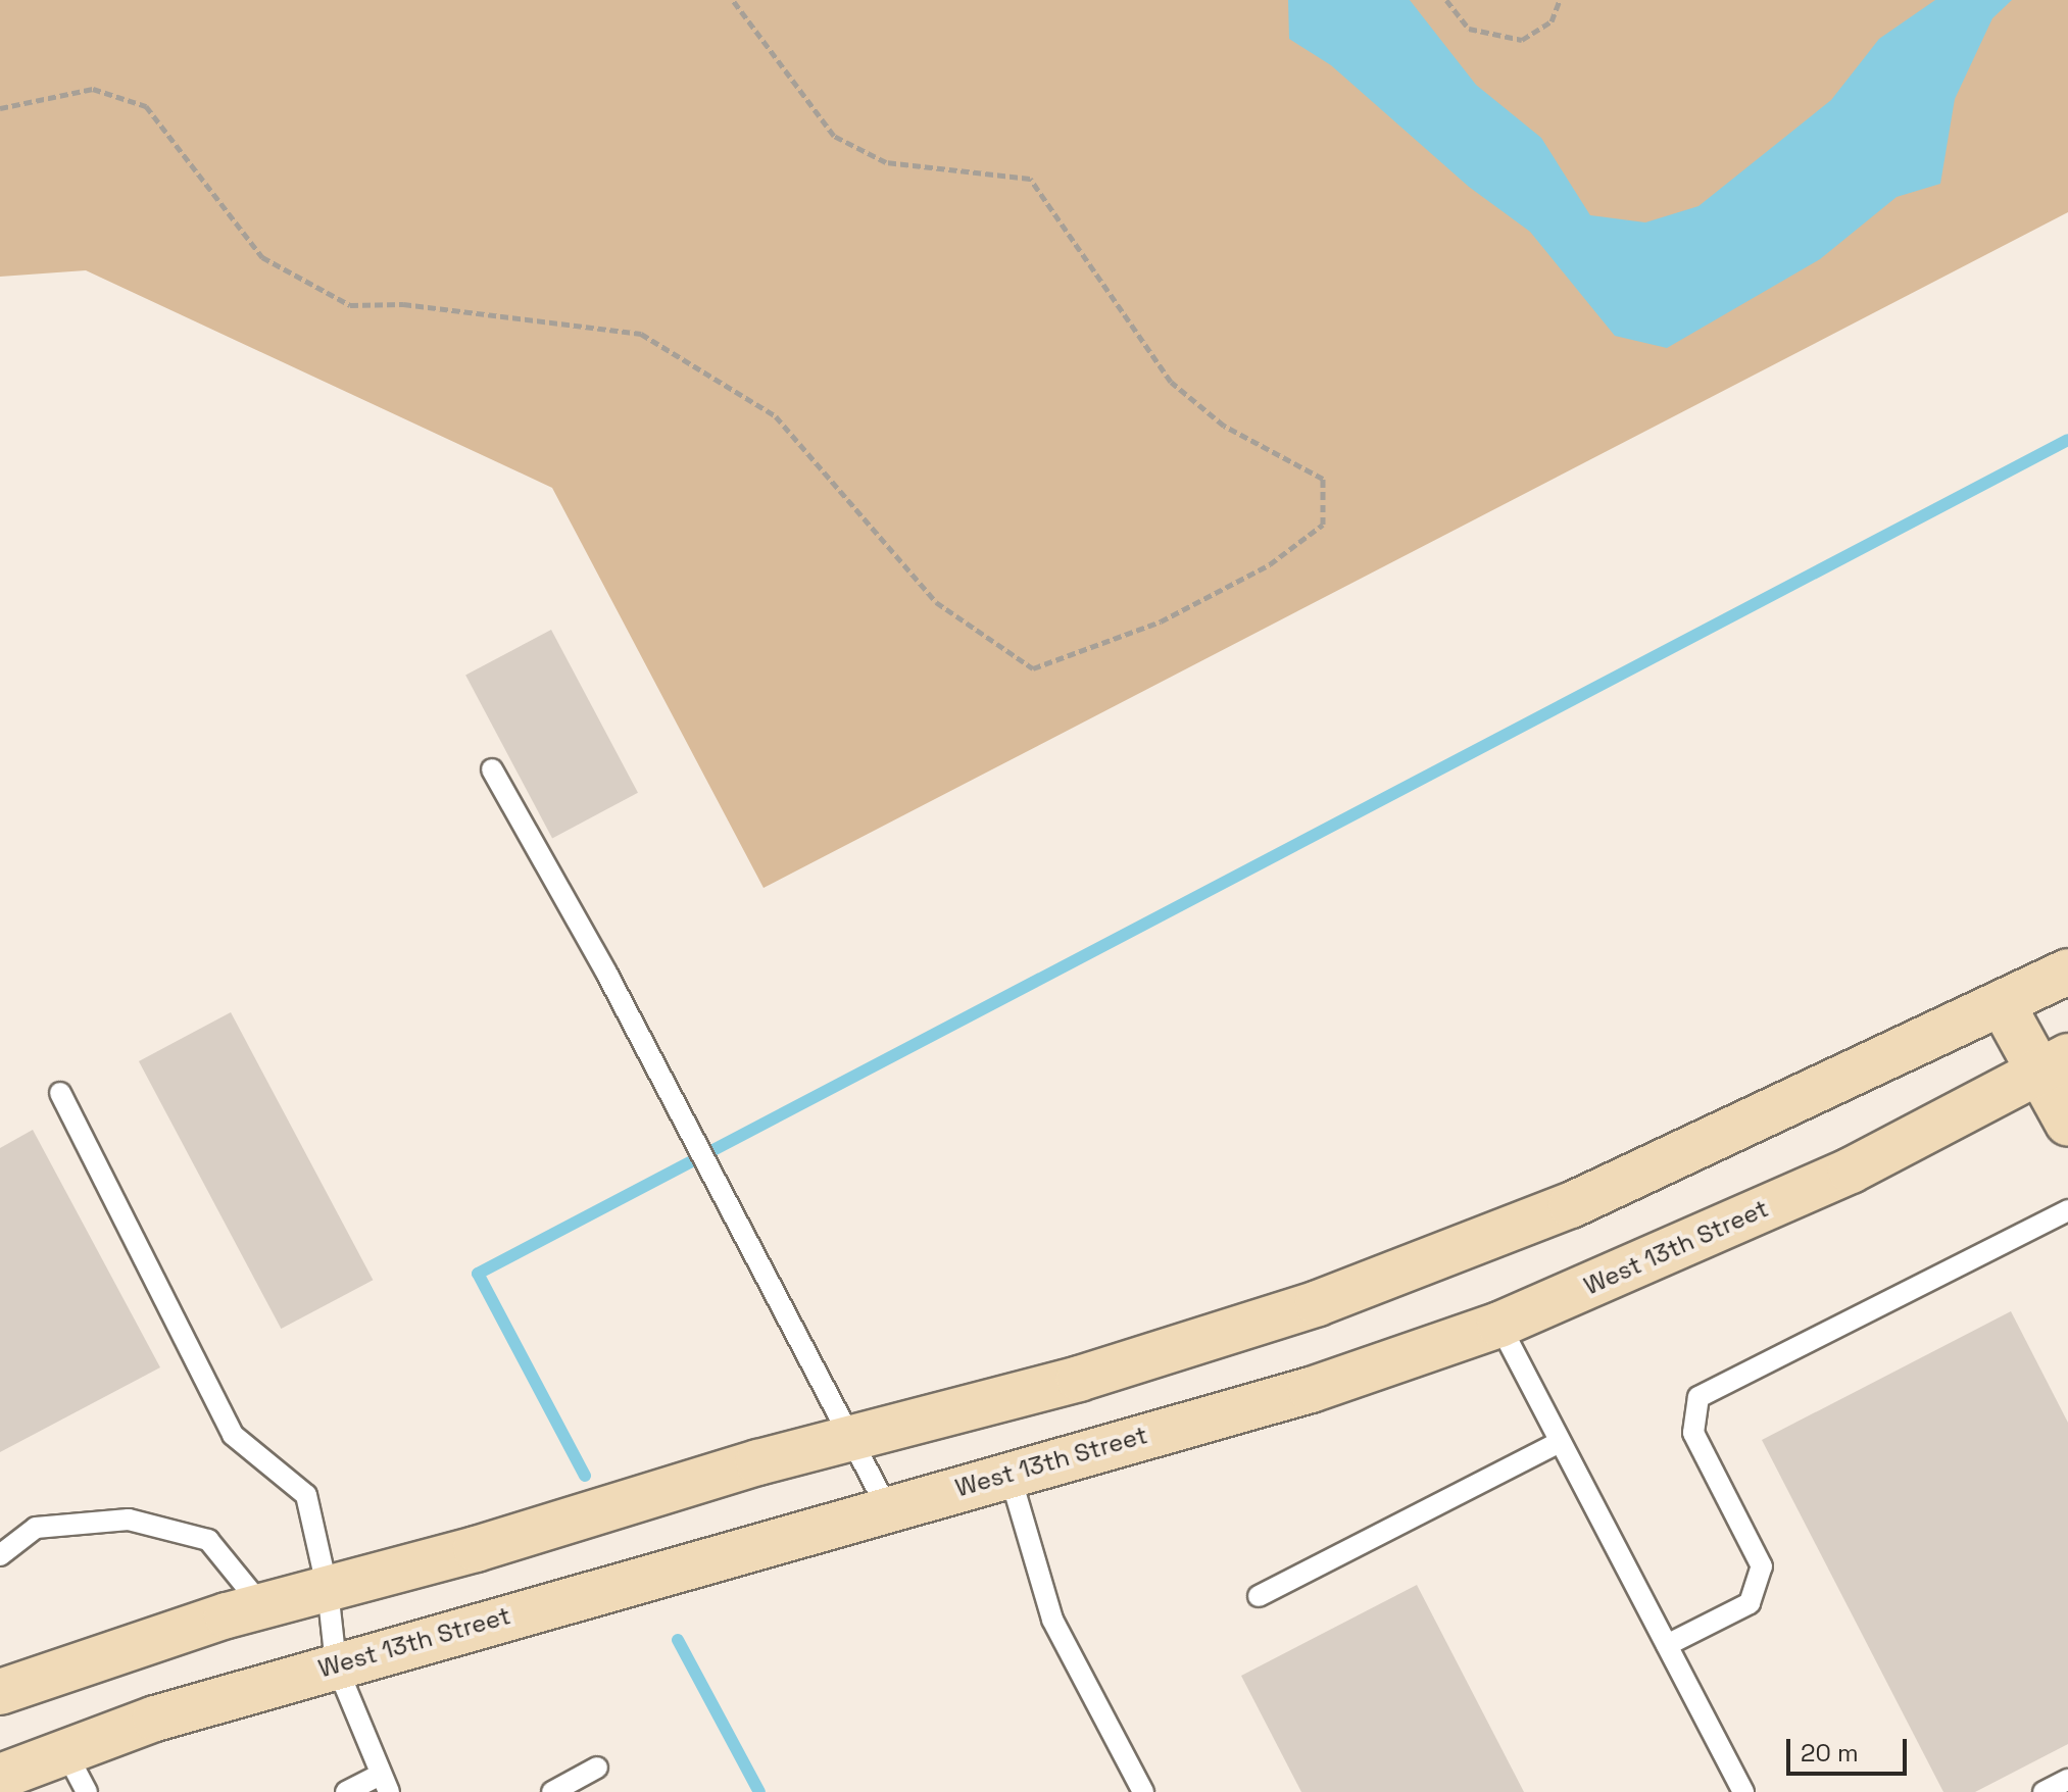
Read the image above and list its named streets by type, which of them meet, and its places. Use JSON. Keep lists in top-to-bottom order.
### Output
{
  "streets": {
    "main road": ["West 13th Street"]
  },
  "scale_bar": "20 m"
}
